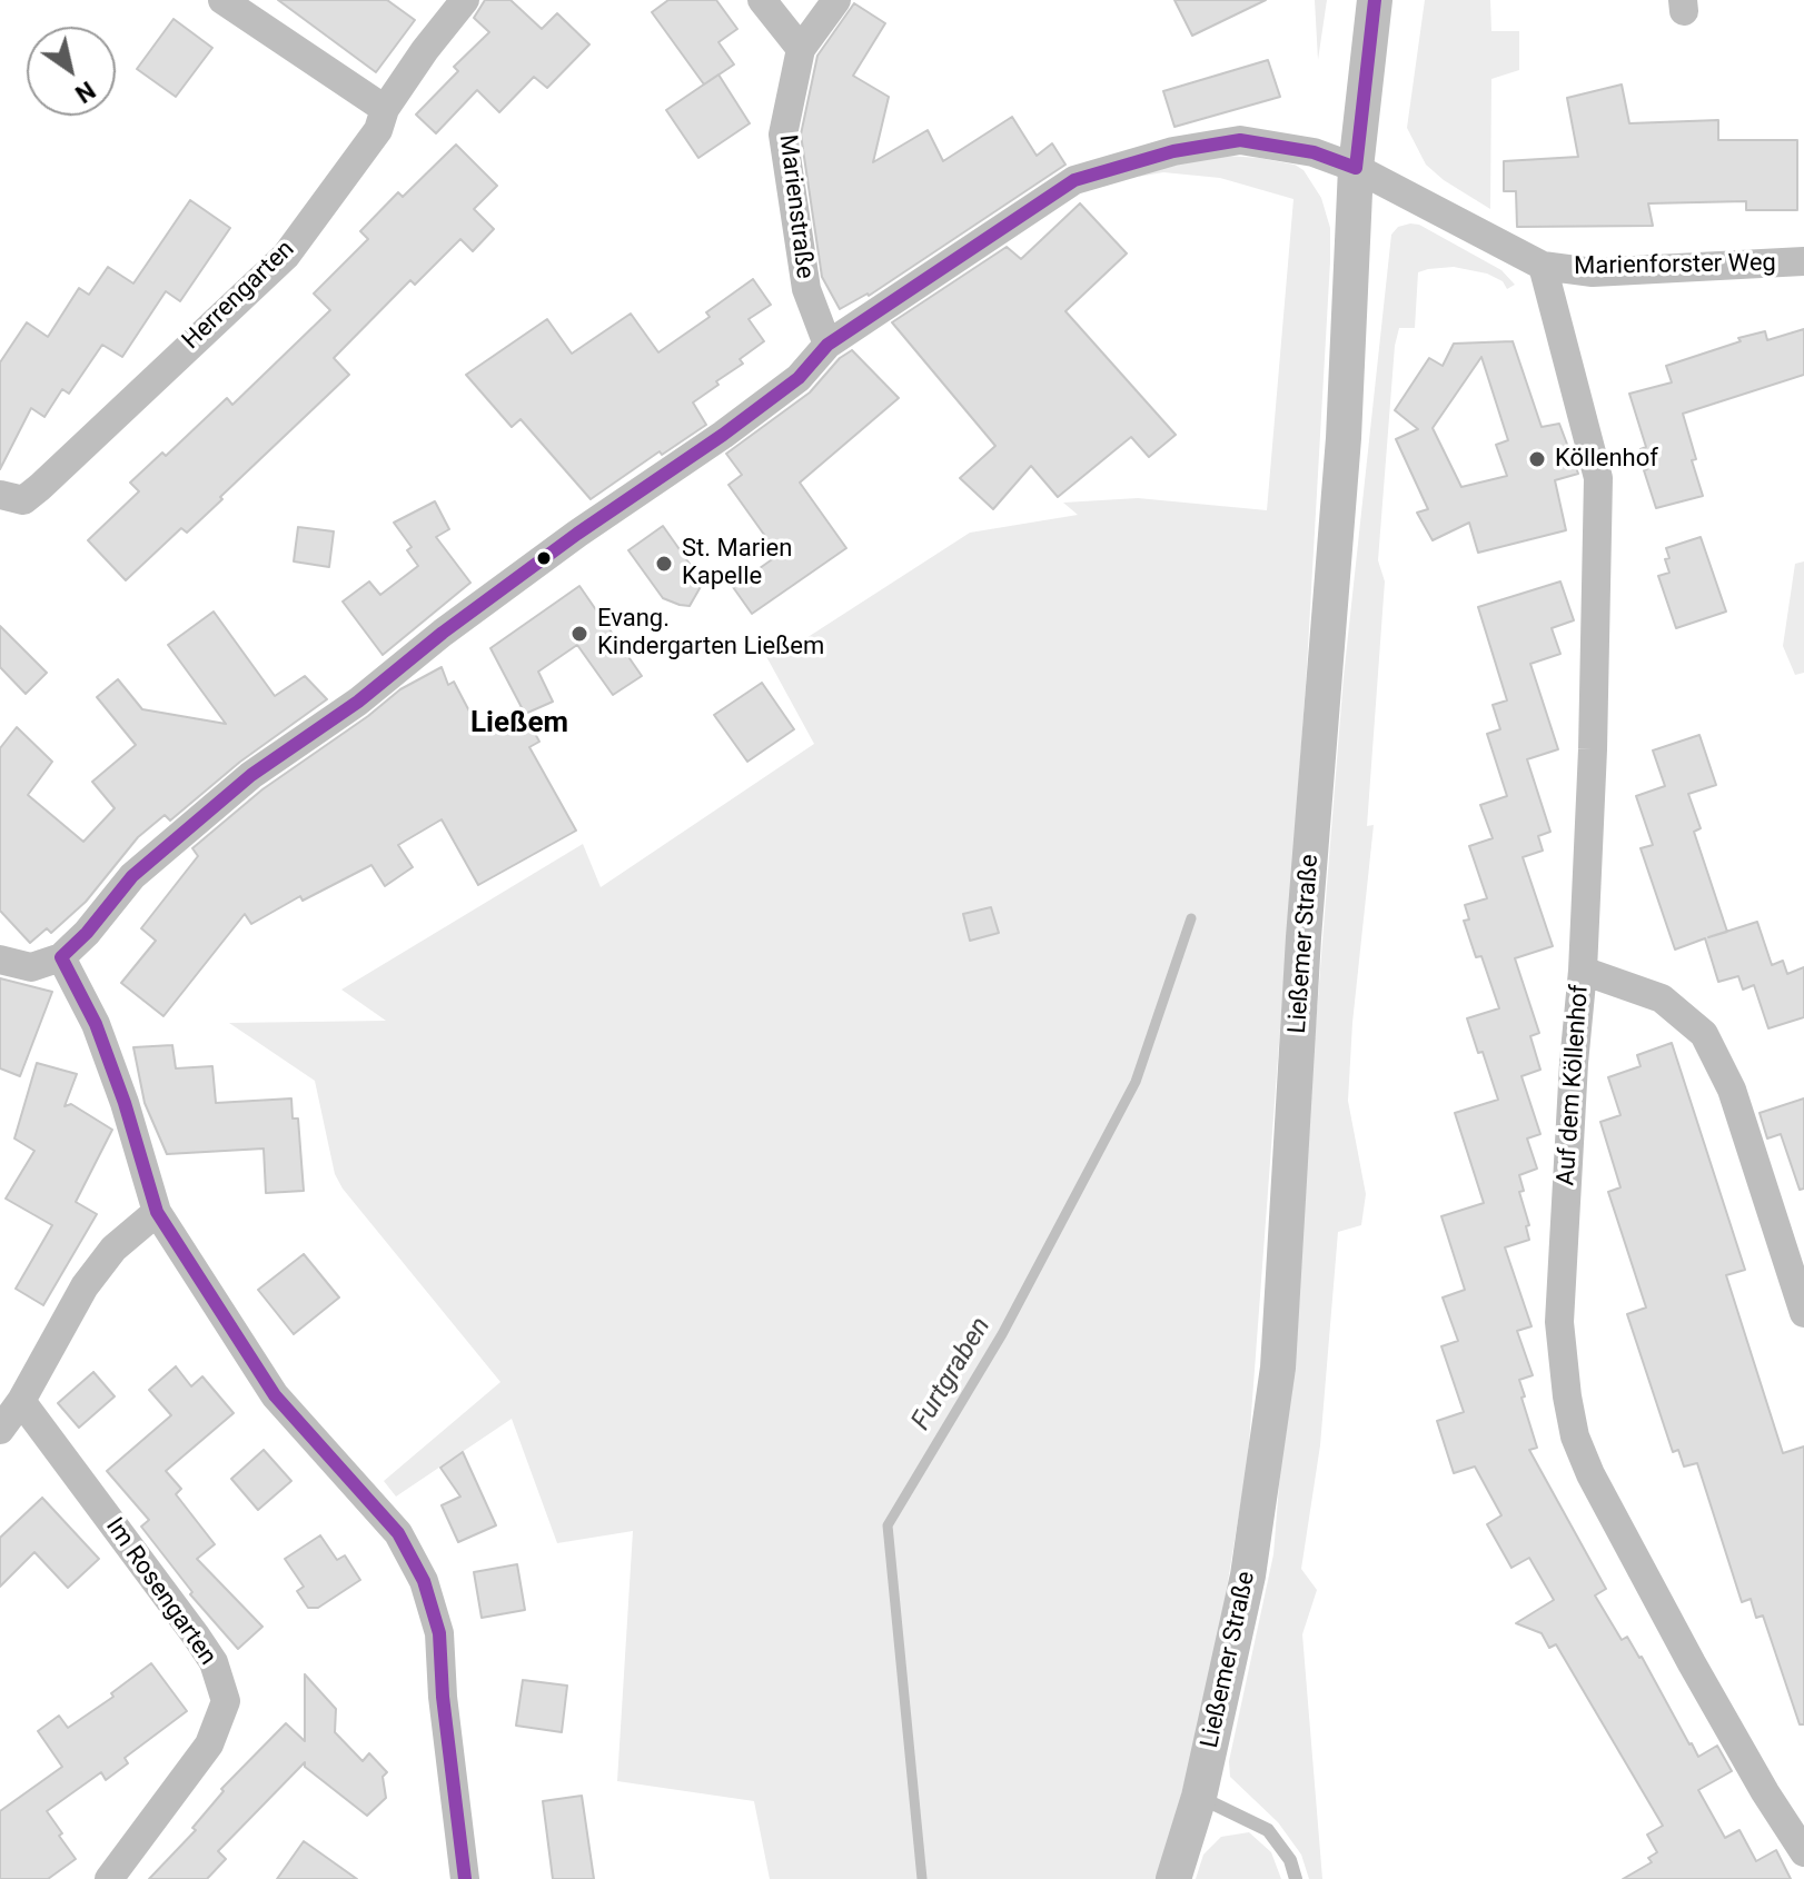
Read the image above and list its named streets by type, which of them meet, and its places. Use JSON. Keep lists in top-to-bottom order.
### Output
{
  "streets": {
    "street": [
      "Marienstraße",
      "Marienforster Weg",
      "Herrengarten",
      "Ließemer Straße",
      "Auf dem Köllenhof",
      "Im Rosengarten"
    ]
  },
  "crossings": [
    ["Marienstraße", "Marienforster Weg"],
    ["Marienforster Weg", "Ließemer Straße"],
    ["Marienforster Weg", "Auf dem Köllenhof"]
  ],
  "districts": ["Ließem"],
  "water": ["Furtgraben"],
  "places": ["Köllenhof", "St. Marien Kapelle", "Evang. Kindergarten Ließem"],
  "north": "bottom right"
}
